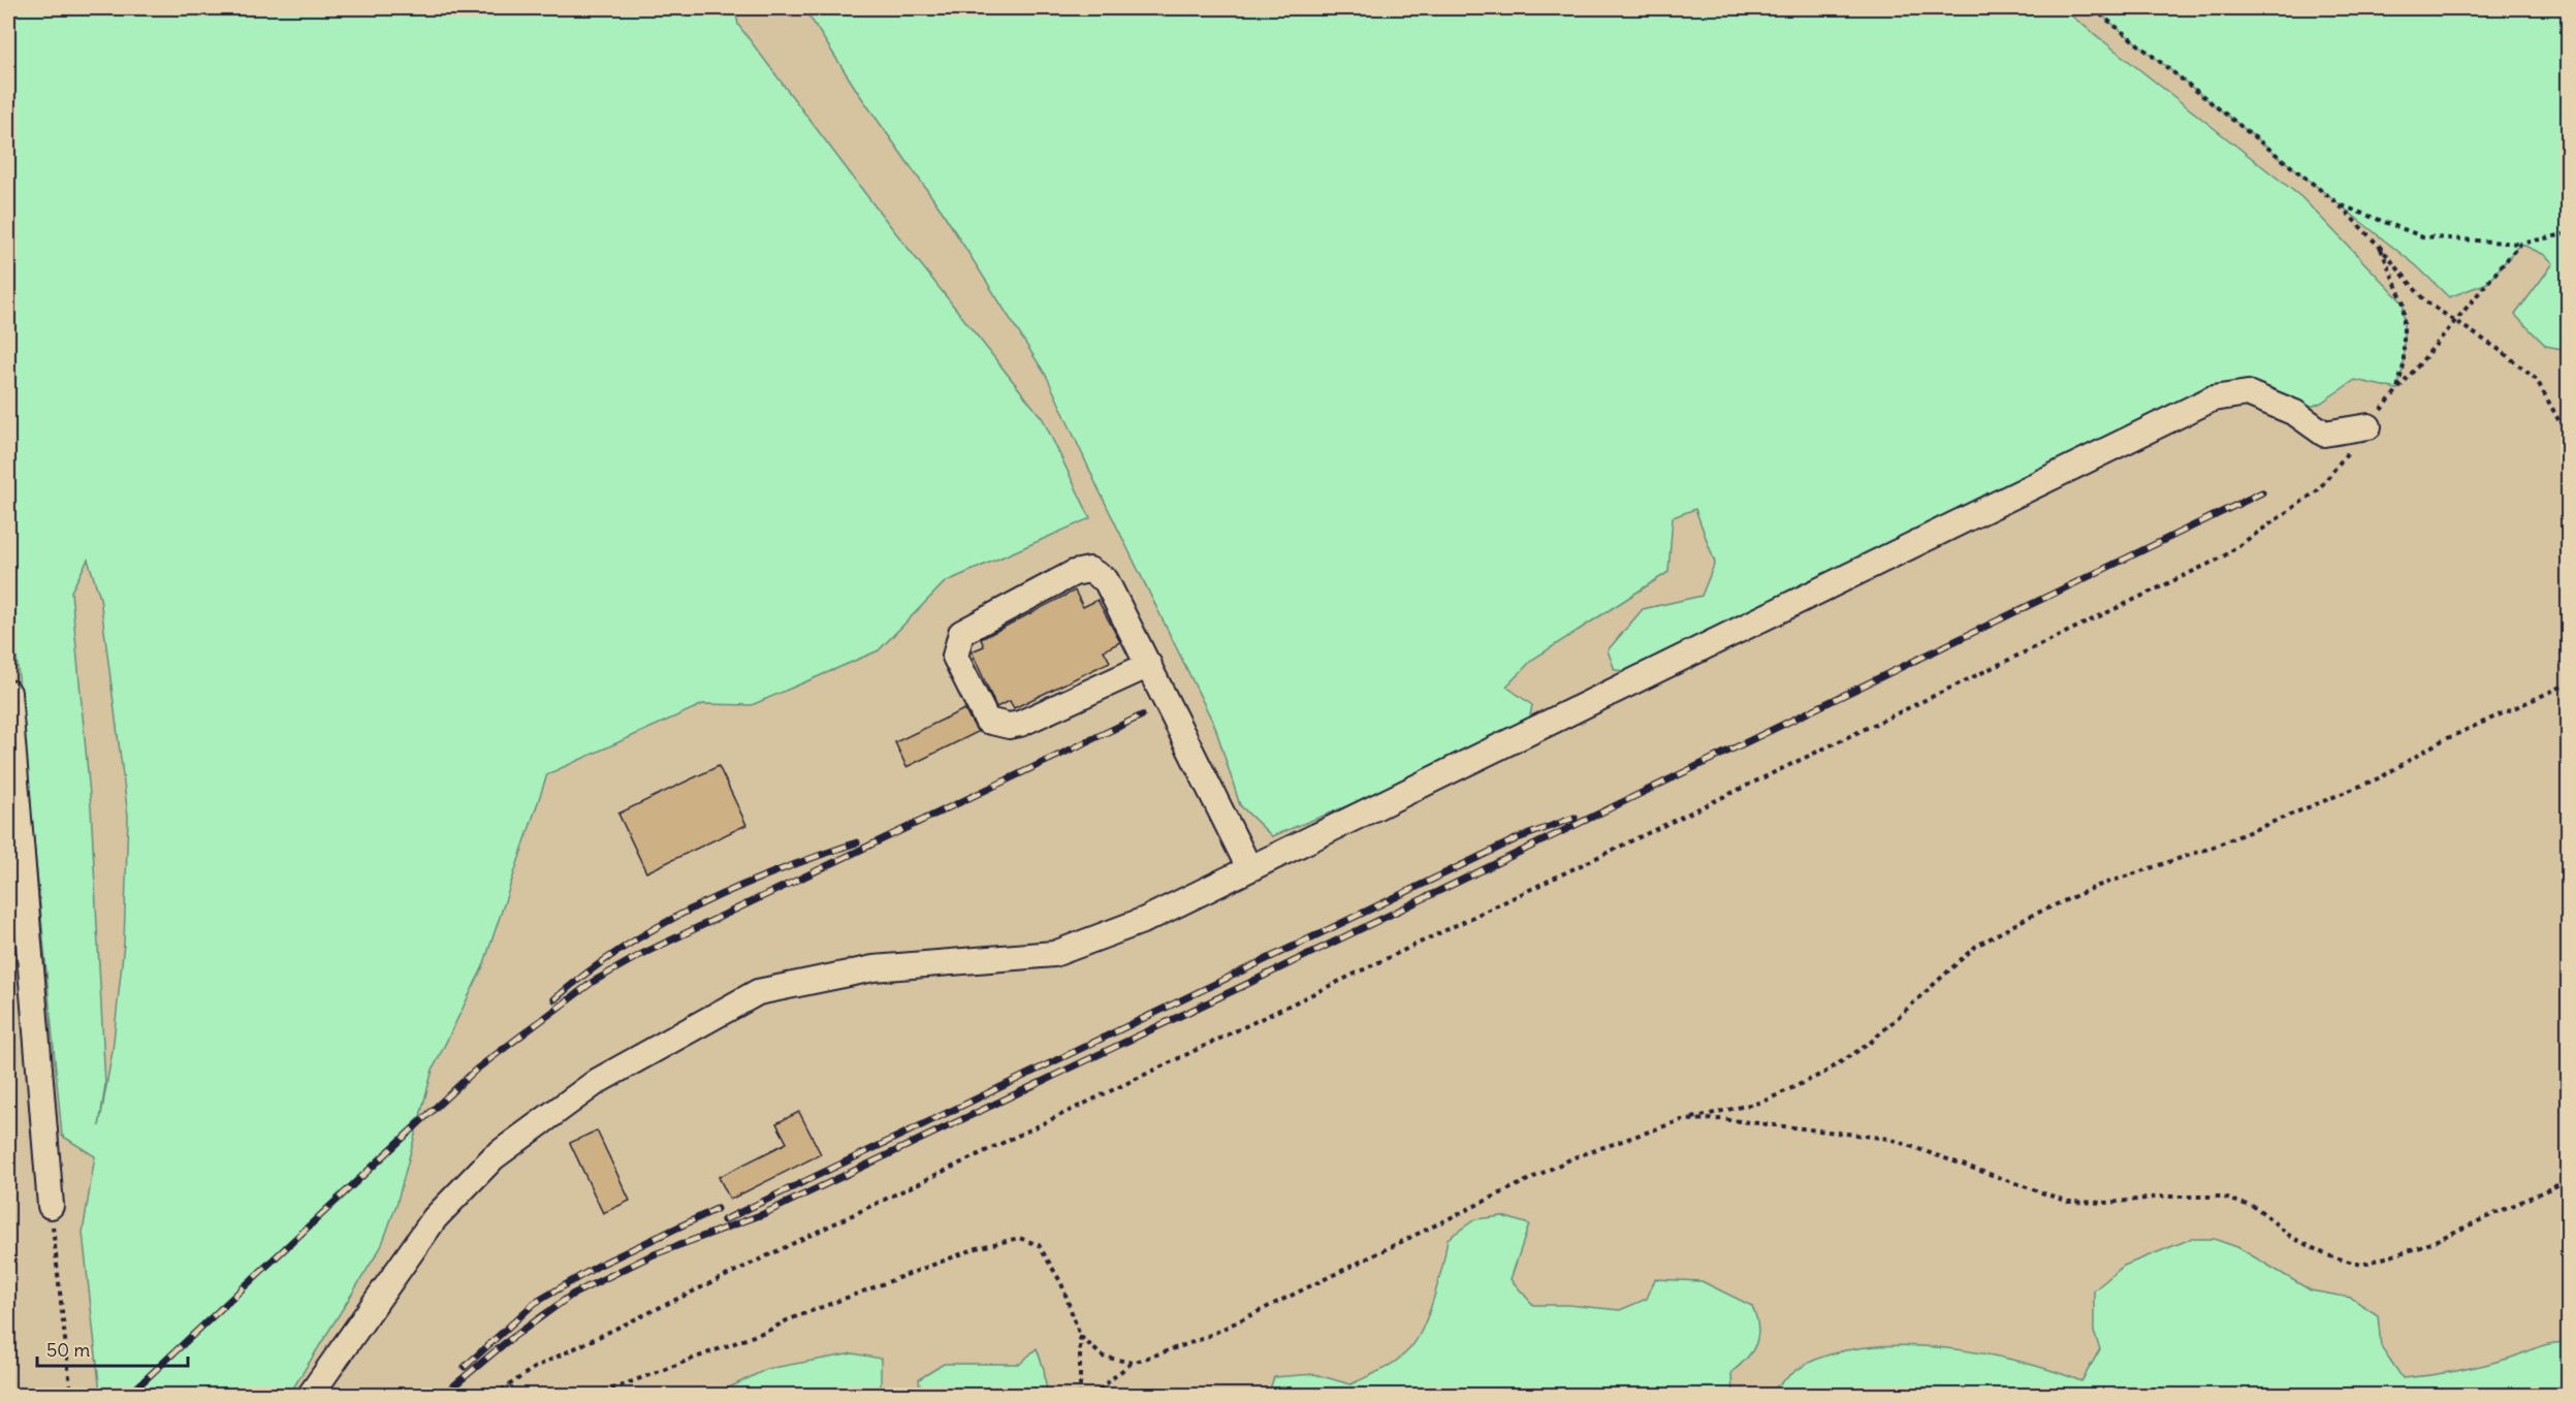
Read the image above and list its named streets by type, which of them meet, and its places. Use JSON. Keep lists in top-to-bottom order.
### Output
{
  "scale_bar": "50 m"
}
